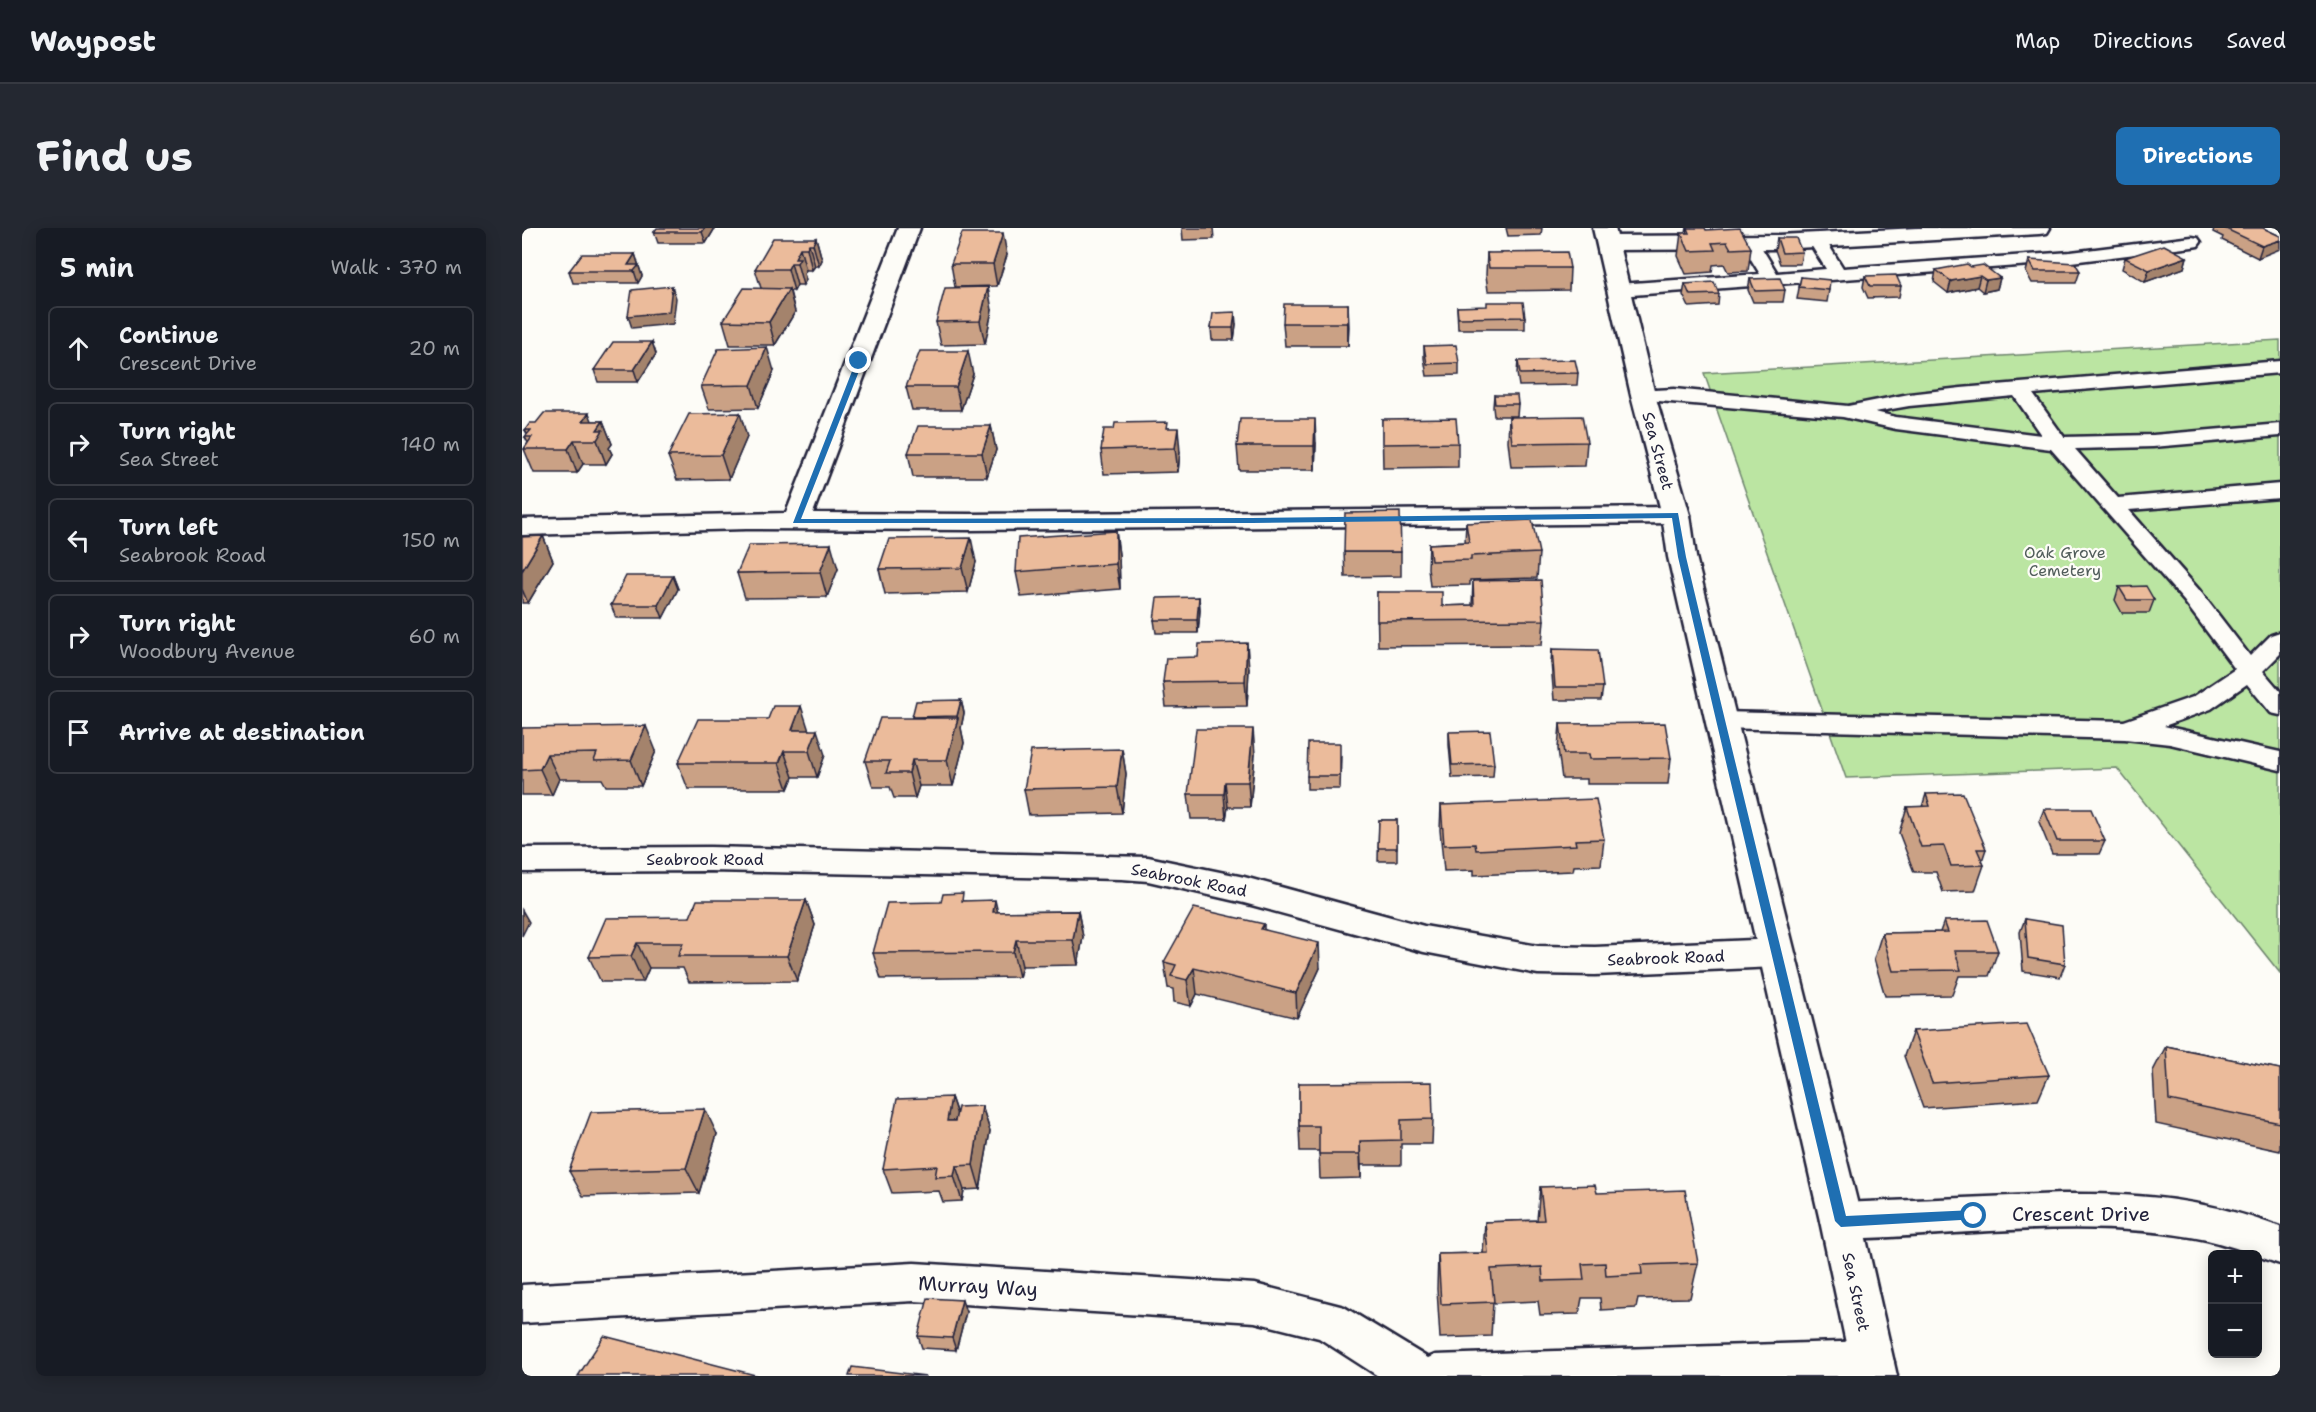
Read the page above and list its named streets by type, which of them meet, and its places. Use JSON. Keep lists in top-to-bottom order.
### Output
{
  "streets": {
    "street": [
      "Sea Street",
      "Seabrook Road",
      "Crescent Drive",
      "Murray Way"
    ]
  },
  "crossings": [
    ["Sea Street", "Seabrook Road"],
    ["Sea Street", "Crescent Drive"]
  ],
  "parks": ["Oak Grove Cemetery"],
  "page": {
    "header": "Waypost",
    "nav": ["Map", "Directions", "Saved"],
    "buttons": "Directions",
    "title": "Find us",
    "heading": ["5 min", "Walk · 370 m"],
    "list": [
      ["Continue", "Crescent Drive", "20 m"],
      ["Turn right", "Sea Street", "140 m"],
      ["Turn left", "Seabrook Road", "150 m"],
      ["Turn right", "Woodbury Avenue", "60 m"],
      "Arrive at destination"
    ],
    "map_buttons": ["+", "−"]
  }
}
